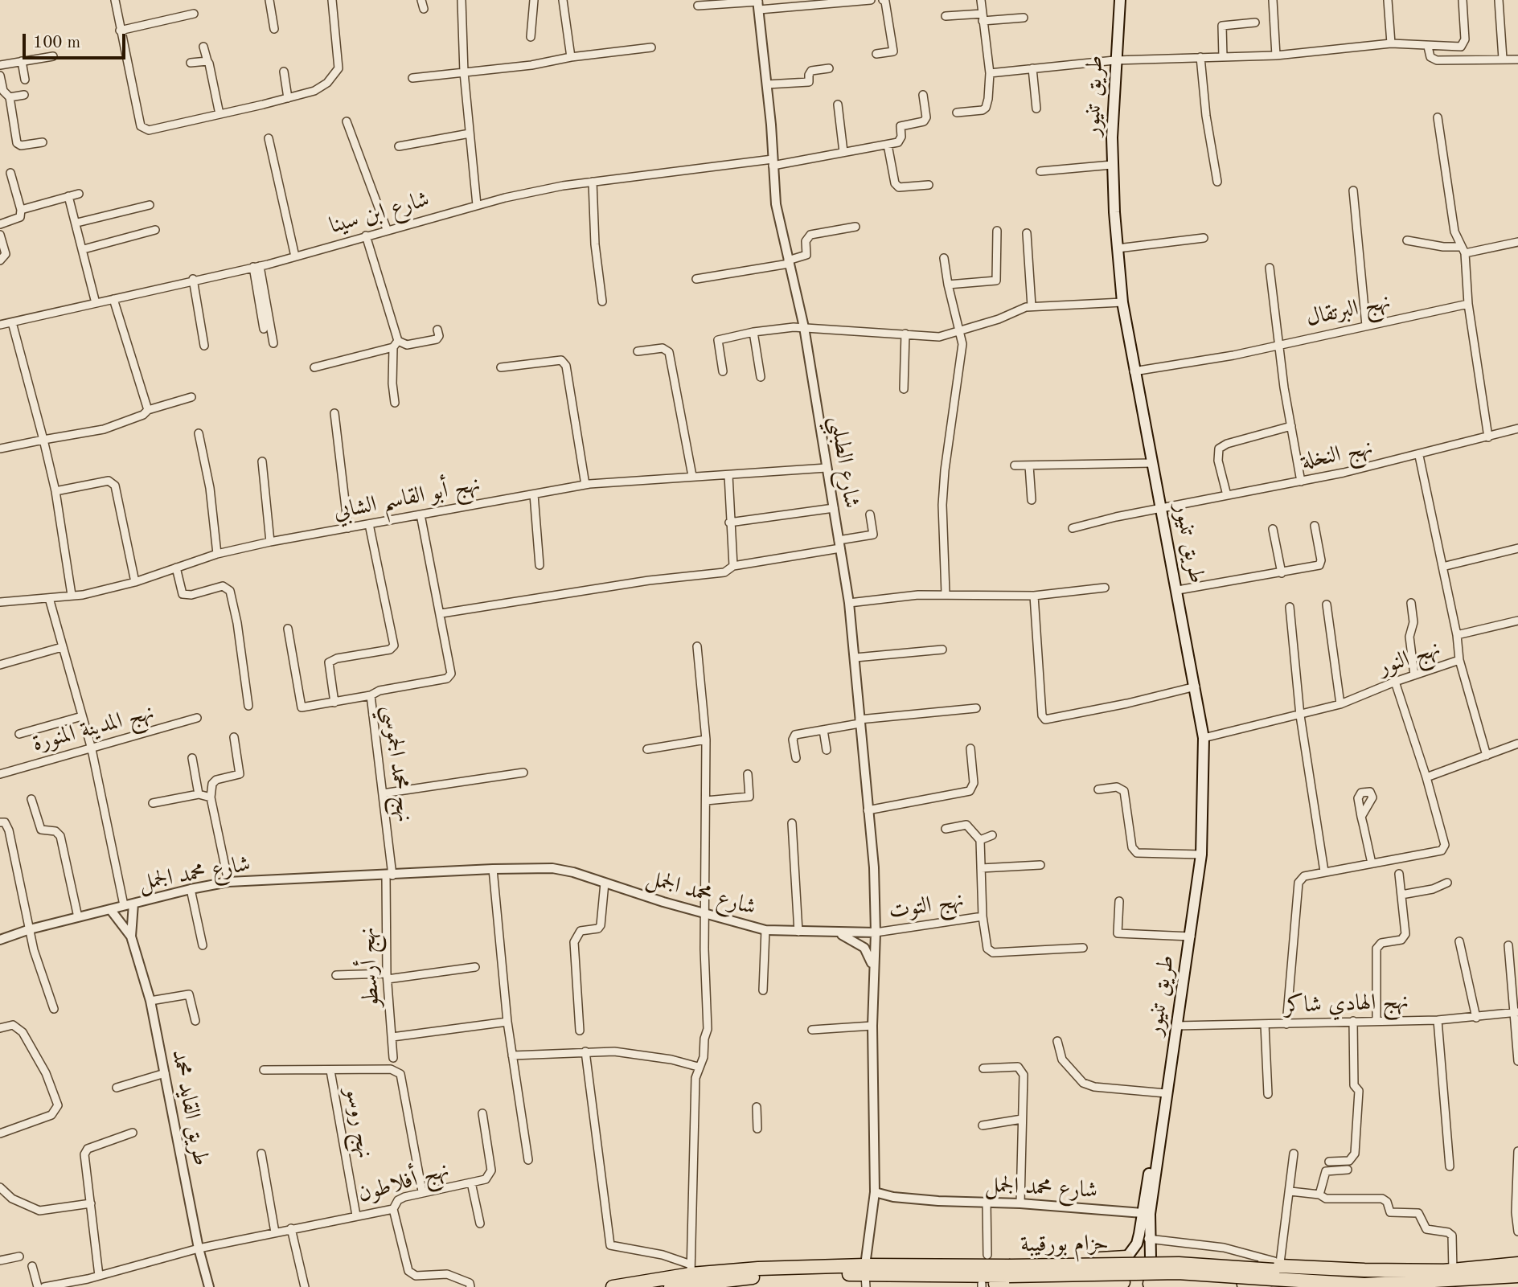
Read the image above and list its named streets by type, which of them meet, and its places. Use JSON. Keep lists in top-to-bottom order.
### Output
{
  "streets": {
    "highway": ["حزام بورقيبة"],
    "main road": ["طريق تنيور"],
    "street": [
      "شارع ابن سينا",
      "نهج البرتقال",
      "نهج النخلة",
      "شارع الطبلبي",
      "نهج أبو القاسم الشابي",
      "نهج النور",
      "نهج المدينة المنورة",
      "نهج محمد الجموسي",
      "شارع محمد الجمل",
      "نهج التوت",
      "نهج أرسطو",
      "نهج الهادي شاكر",
      "طريق القايد محمد",
      "نهج روسو",
      "نهج أفلاطون"
    ]
  },
  "crossings": [
    ["طريق تنيور", "نهج البرتقال"],
    ["طريق تنيور", "نهج النخلة"],
    ["طريق تنيور", "نهج النور"],
    ["طريق تنيور", "شارع محمد الجمل"],
    ["طريق تنيور", "نهج الهادي شاكر"],
    ["شارع ابن سينا", "شارع الطبلبي"],
    ["نهج النخلة", "نهج النور"],
    ["شارع الطبلبي", "نهج أبو القاسم الشابي"],
    ["شارع الطبلبي", "شارع محمد الجمل"],
    ["شارع الطبلبي", "نهج التوت"],
    ["نهج محمد الجموسي", "شارع محمد الجمل"],
    ["نهج محمد الجموسي", "نهج أرسطو"],
    ["شارع محمد الجمل", "نهج التوت"],
    ["شارع محمد الجمل", "نهج أرسطو"],
    ["شارع محمد الجمل", "طريق القايد محمد"],
    ["طريق القايد محمد", "نهج أفلاطون"],
    ["نهج روسو", "نهج أفلاطون"]
  ],
  "scale_bar": "100 m"
}
